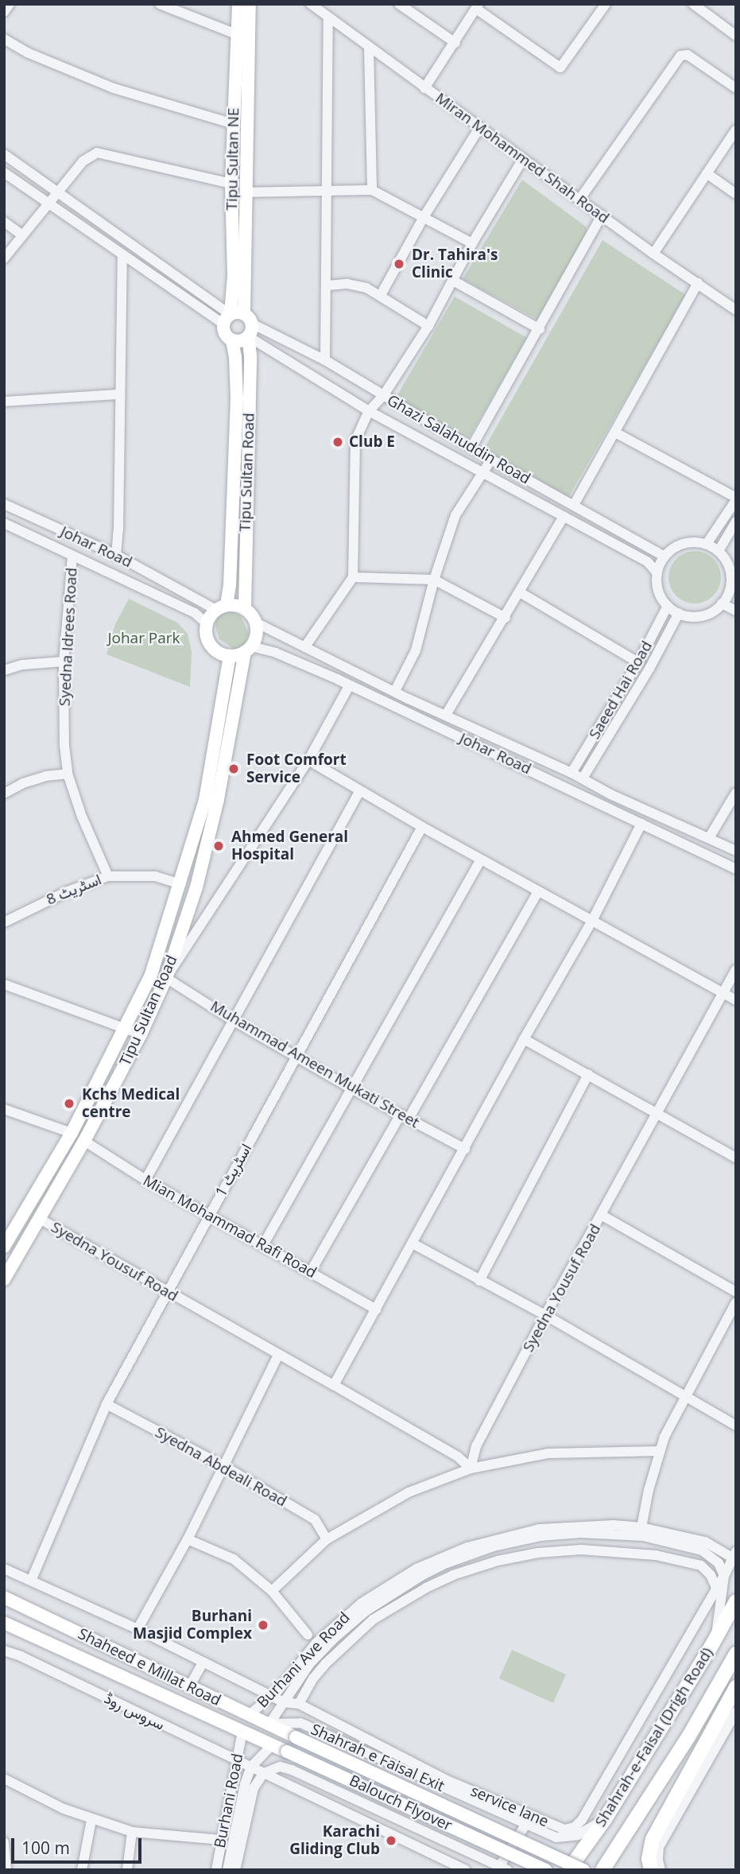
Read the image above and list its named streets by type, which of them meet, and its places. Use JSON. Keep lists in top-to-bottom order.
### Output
{
  "streets": {
    "highway": ["Shahrah-e-Faisal (Drigh Road)"],
    "main road": [
      "Tipu Sultan NE",
      "Tipu Sultan Road",
      "Shaheed e Millat Road",
      "Balouch Flyover"
    ],
    "street": [
      "Miran Mohammed Shah Road",
      "Ghazi Salahuddin Road",
      "Johar Road",
      "Syedna Idrees Road",
      "Saeed Hai Road",
      "اسٹریٹ 8",
      "Muhammad Ameen Mukati Street",
      "اسٹریٹ 1",
      "Mian Mohammad Rafi Road",
      "Syedna Yousuf Road",
      "Syedna Abdeali Road",
      "Burhani Ave Road",
      "سروس روڈ",
      "Shahrah e Faisal Exit",
      "Burhani Road",
      "service lane"
    ]
  },
  "crossings": [
    ["Tipu Sultan NE", "Ghazi Salahuddin Road"],
    ["Ghazi Salahuddin Road", "Tipu Sultan Road"],
    ["Ghazi Salahuddin Road", "Saeed Hai Road"],
    ["Tipu Sultan Road", "Johar Road"],
    ["Tipu Sultan Road", "اسٹریٹ 8"],
    ["Tipu Sultan Road", "Muhammad Ameen Mukati Street"],
    ["Tipu Sultan Road", "Mian Mohammad Rafi Road"],
    ["Tipu Sultan Road", "Syedna Yousuf Road"],
    ["Johar Road", "Syedna Idrees Road"],
    ["Johar Road", "Saeed Hai Road"],
    ["Syedna Idrees Road", "اسٹریٹ 8"],
    ["Muhammad Ameen Mukati Street", "اسٹریٹ 1"],
    ["اسٹریٹ 1", "Mian Mohammad Rafi Road"],
    ["اسٹریٹ 1", "Syedna Yousuf Road"],
    ["اسٹریٹ 1", "Syedna Abdeali Road"],
    ["اسٹریٹ 1", "service lane"],
    ["Burhani Ave Road", "Shaheed e Millat Road"],
    ["Burhani Ave Road", "service lane"],
    ["Shaheed e Millat Road", "Shahrah e Faisal Exit"],
    ["Shaheed e Millat Road", "Burhani Road"],
    ["Shaheed e Millat Road", "Balouch Flyover"],
    ["سروس روڈ", "Burhani Road"],
    ["Shahrah-e-Faisal (Drigh Road)", "Shahrah e Faisal Exit"],
    ["Burhani Road", "Balouch Flyover"]
  ],
  "parks": ["Johar Park"],
  "places": [
    "Dr. Tahira's Clinic",
    "Club E",
    "Foot Comfort Service",
    "Ahmed General Hospital",
    "Kchs Medical centre",
    "Burhani Masjid Complex",
    "Karachi Gliding Club"
  ],
  "scale_bar": "100 m"
}
